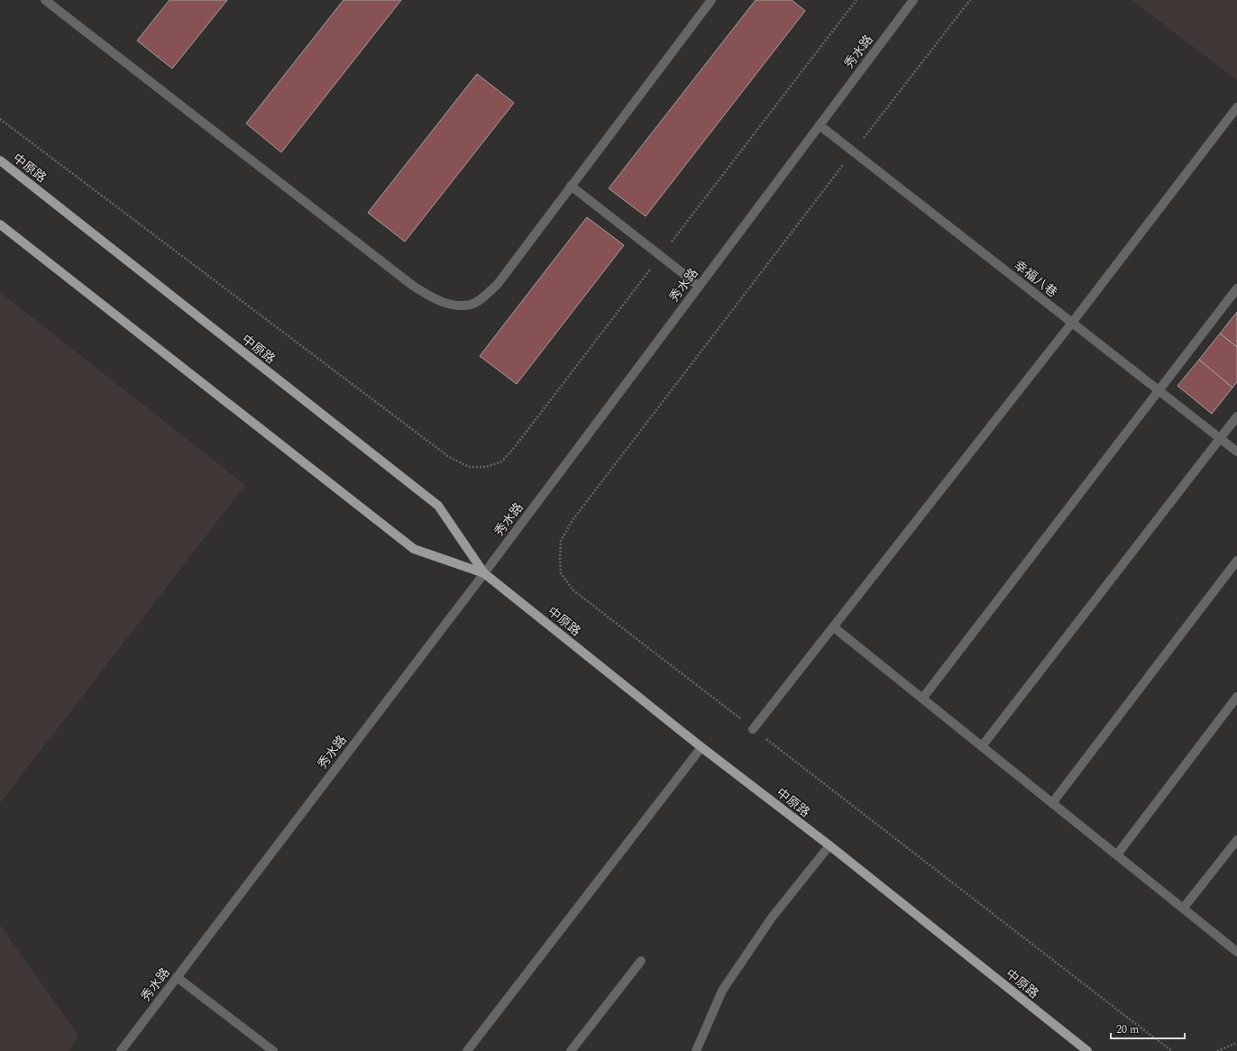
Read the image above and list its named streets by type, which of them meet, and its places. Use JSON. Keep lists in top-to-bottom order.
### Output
{
  "streets": {
    "main road": ["中原路"],
    "street": ["秀水路", "幸福八巷"]
  },
  "crossings": [
    ["秀水路", "中原路"],
    ["秀水路", "幸福八巷"]
  ],
  "scale_bar": "20 m"
}
